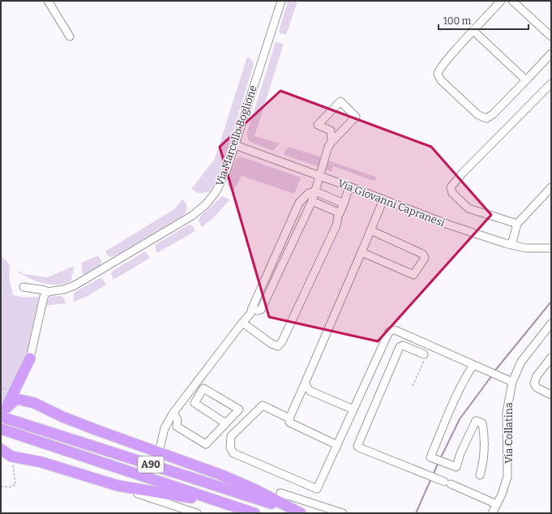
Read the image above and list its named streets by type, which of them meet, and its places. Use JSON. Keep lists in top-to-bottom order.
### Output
{
  "streets": {
    "highway": ["A90"],
    "street": ["Via Marcello Boglione", "Via Giovanni Capranesi", "Via Collatina"]
  },
  "crossings": [
    ["Via Marcello Boglione", "Via Giovanni Capranesi"]
  ],
  "scale_bar": "100 m"
}
